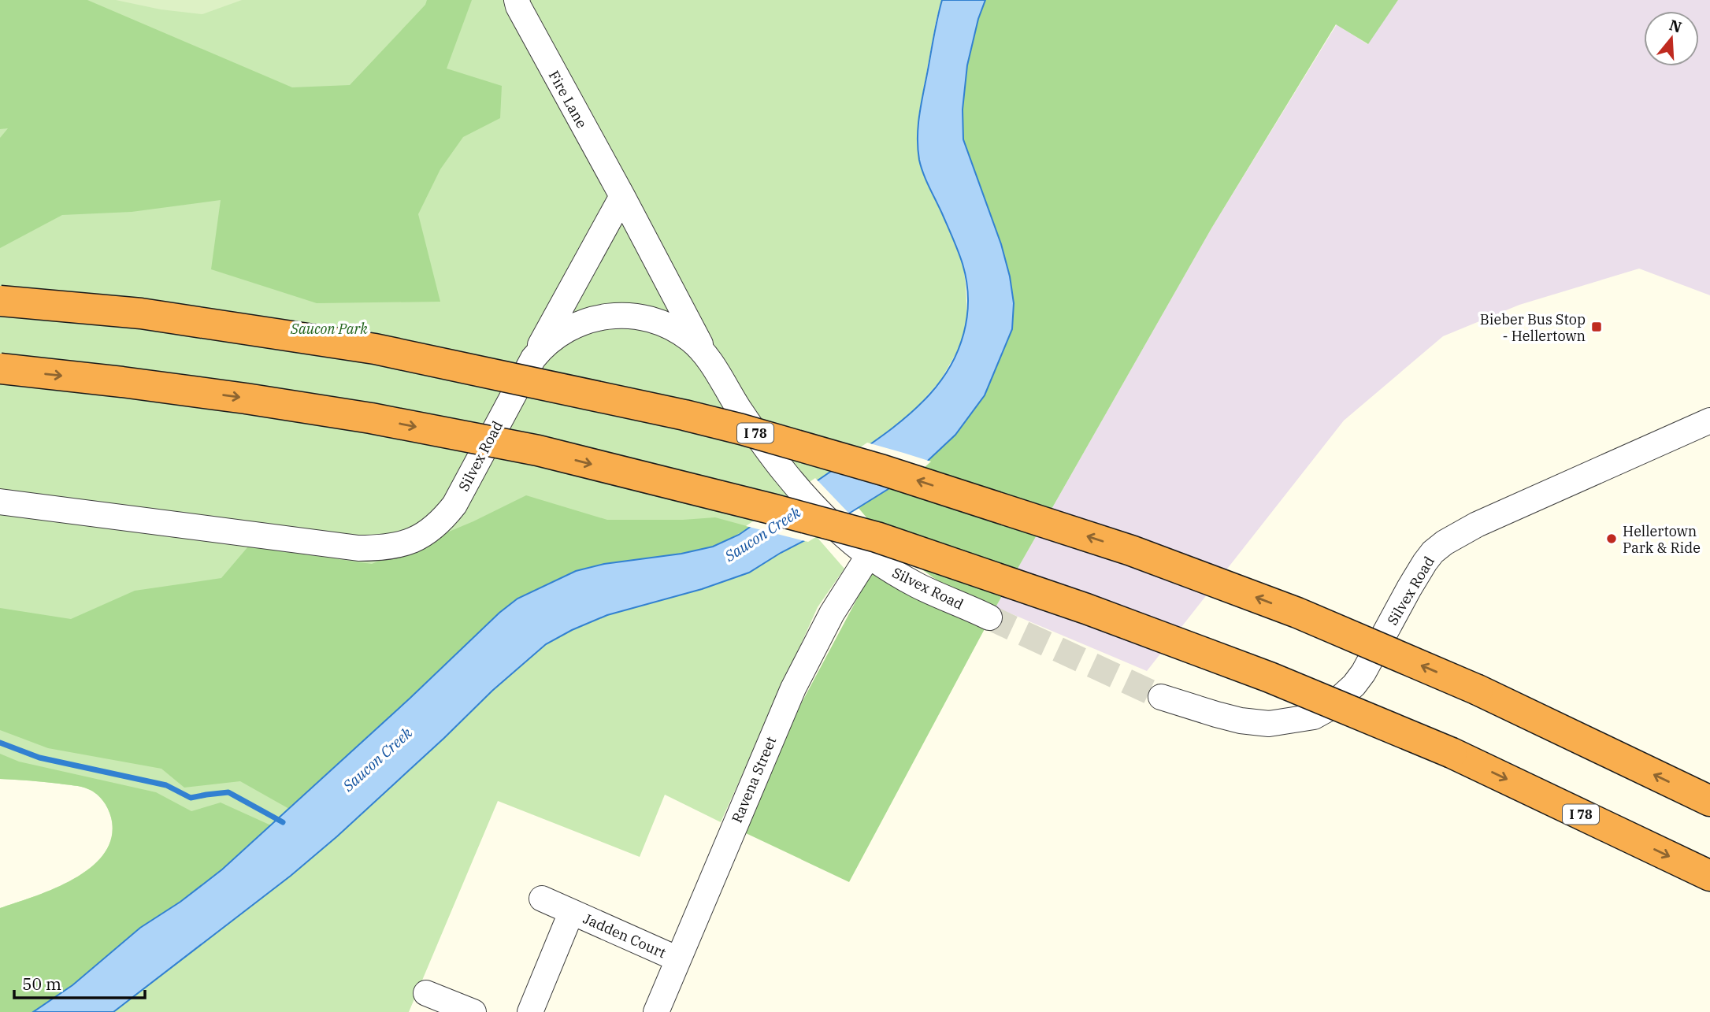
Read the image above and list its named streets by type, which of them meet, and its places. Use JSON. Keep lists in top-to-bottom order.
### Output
{
  "streets": {
    "highway": ["I 78"],
    "street": [
      "Fire Lane",
      "Silvex Road",
      "Ravena Street",
      "Jadden Court"
    ]
  },
  "crossings": [
    ["Fire Lane", "Silvex Road"],
    ["Silvex Road", "Ravena Street"],
    ["Ravena Street", "Jadden Court"]
  ],
  "water": ["Saucon Creek"],
  "parks": ["Saucon Park"],
  "places": {
    "transit": ["Bieber Bus Stop - Hellertown"],
    "other": ["Hellertown Park & Ride"]
  },
  "scale_bar": "50 m",
  "north": "top"
}
